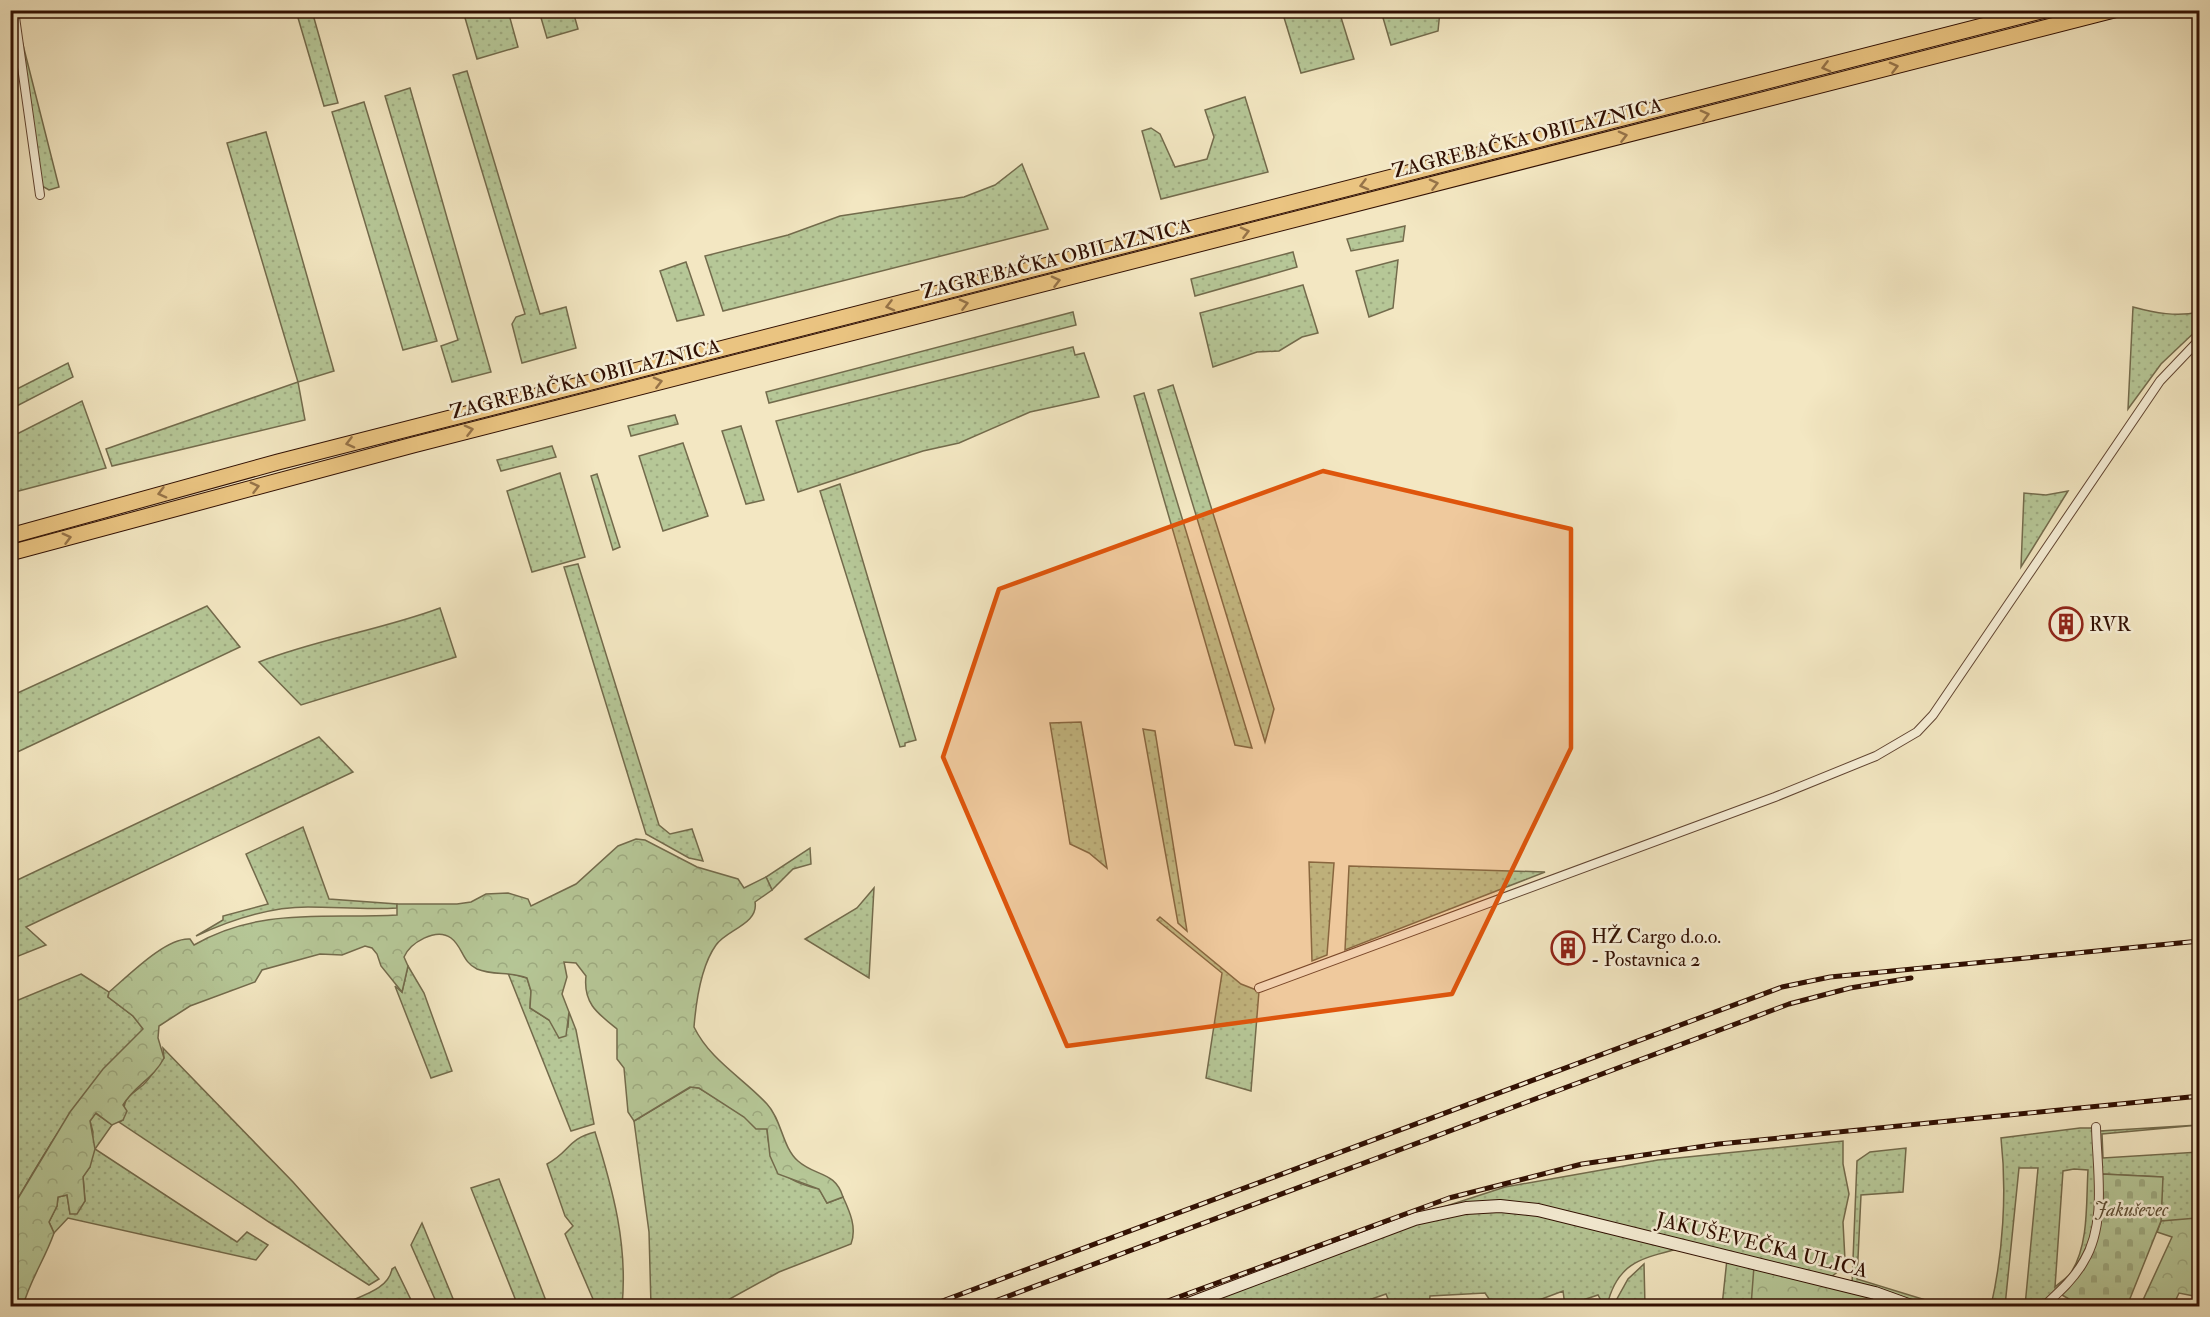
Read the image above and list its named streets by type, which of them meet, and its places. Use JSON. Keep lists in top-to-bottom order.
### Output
{
  "streets": {
    "highway": ["ZAGREBAČKA OBILAZNICA"],
    "main road": ["JAKUŠEVEČKA ULICA"]
  },
  "parks": ["Jakuševec"],
  "places": {
    "building": ["RVR", "HŽ Cargo d.o.o. - Postavnica 2"]
  }
}
